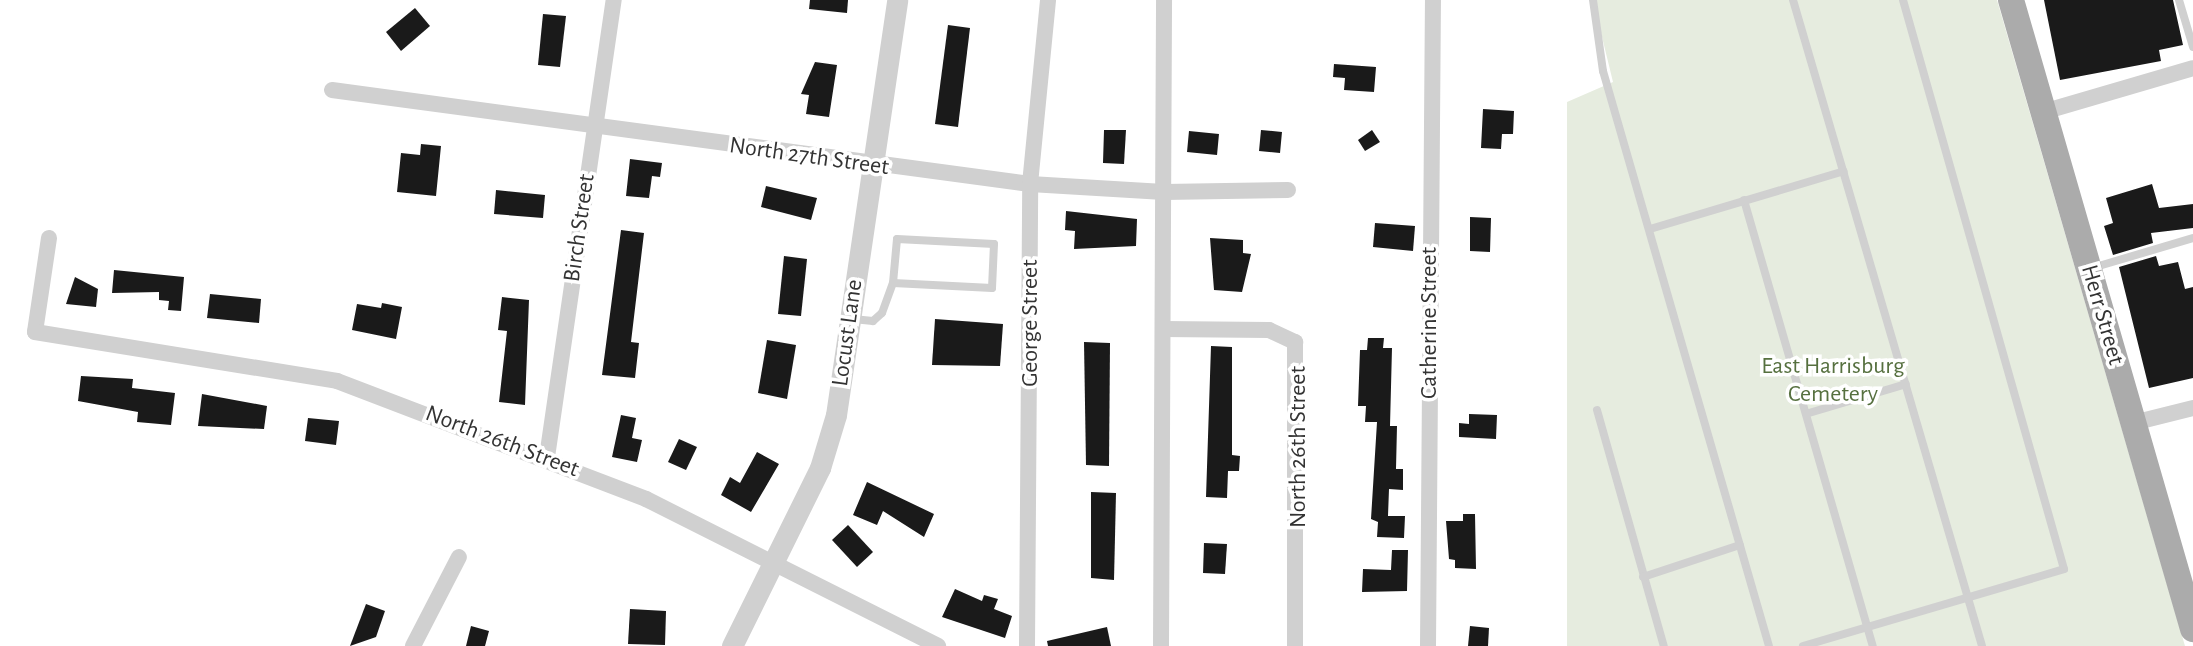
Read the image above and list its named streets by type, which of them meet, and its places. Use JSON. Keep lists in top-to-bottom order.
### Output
{
  "streets": {
    "main road": ["Herr Street"],
    "street": [
      "North 27th Street",
      "Birch Street",
      "George Street",
      "Catherine Street",
      "Locust Lane",
      "North 26th Street"
    ]
  },
  "crossings": [
    ["North 27th Street", "Birch Street"],
    ["North 27th Street", "George Street"],
    ["North 27th Street", "Locust Lane"],
    ["Birch Street", "North 26th Street"],
    ["Locust Lane", "North 26th Street"]
  ],
  "parks": ["East Harrisburg Cemetery"]
}
